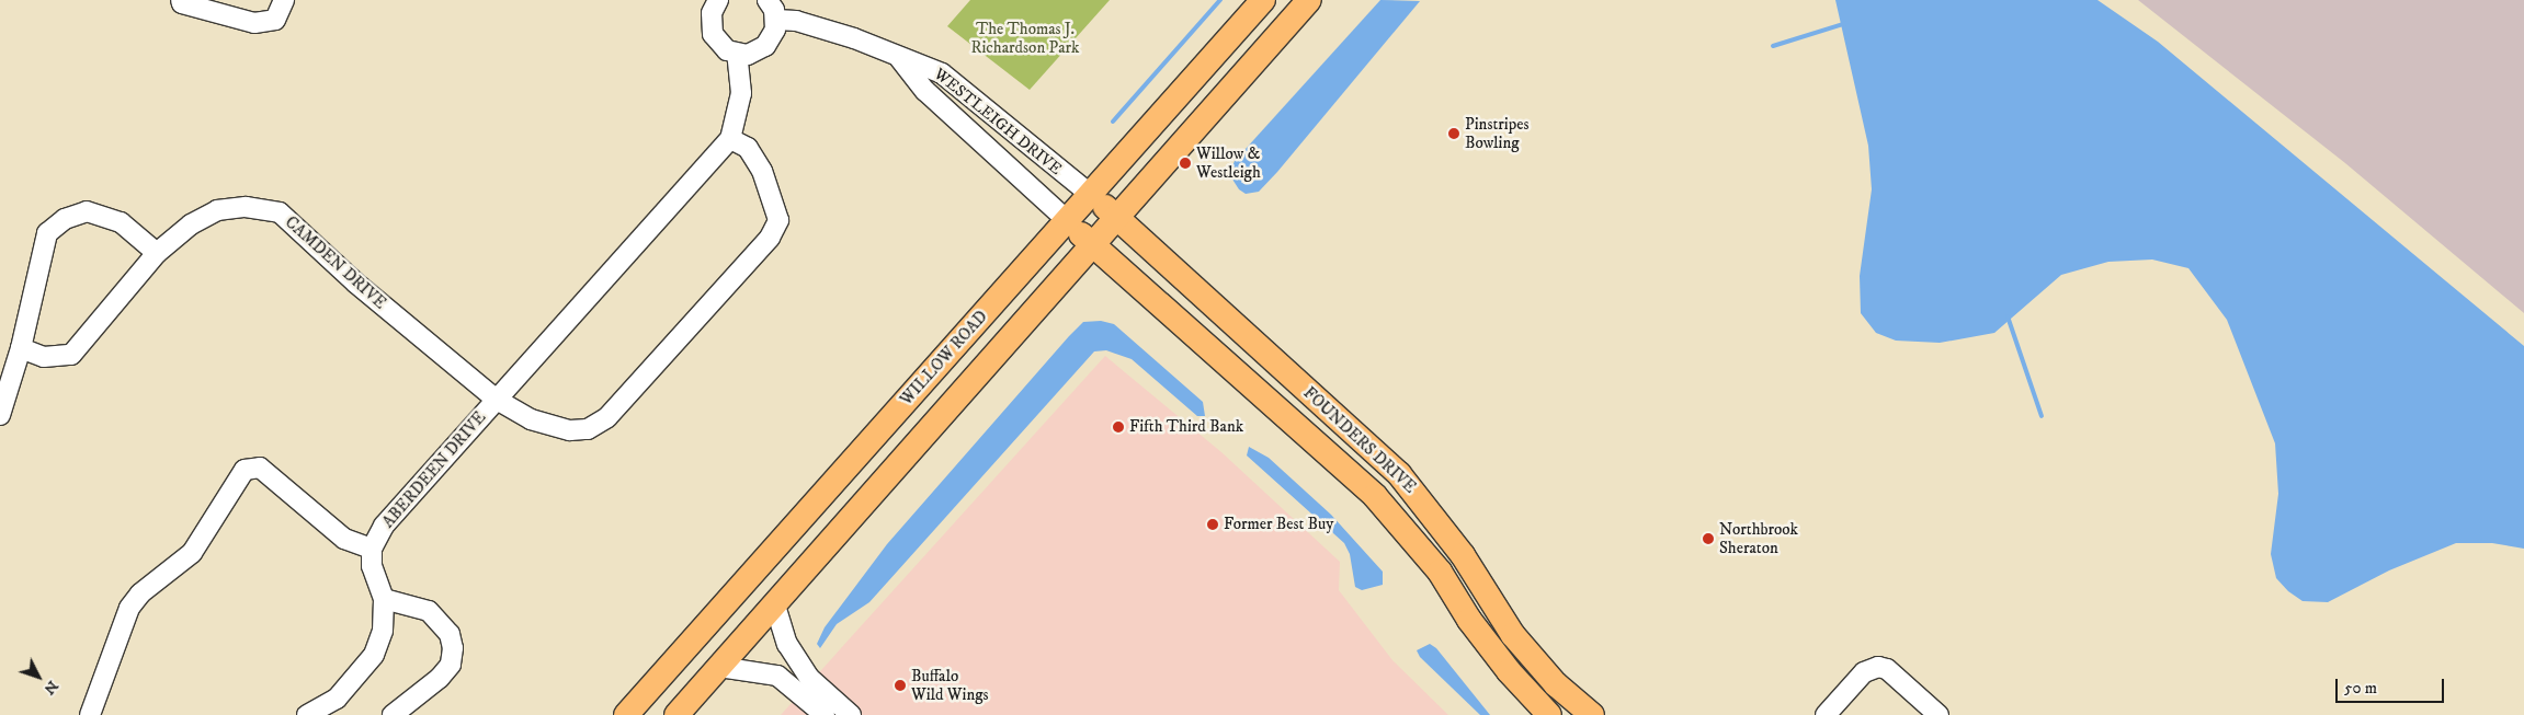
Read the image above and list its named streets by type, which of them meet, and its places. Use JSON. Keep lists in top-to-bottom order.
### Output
{
  "streets": {
    "main road": ["WILLOW ROAD", "FOUNDERS DRIVE"],
    "street": ["WESTLEIGH DRIVE", "CAMDEN DRIVE", "ABERDEEN DRIVE"]
  },
  "crossings": [
    ["WESTLEIGH DRIVE", "WILLOW ROAD"],
    ["WESTLEIGH DRIVE", "FOUNDERS DRIVE"],
    ["CAMDEN DRIVE", "ABERDEEN DRIVE"],
    ["WILLOW ROAD", "FOUNDERS DRIVE"]
  ],
  "parks": ["The Thomas J. Richardson Park"],
  "places": [
    "Pinstripes Bowling",
    "Willow & Westleigh",
    "Fifth Third Bank",
    "Former Best Buy",
    "Northbrook Sheraton",
    "Buffalo Wild Wings"
  ],
  "scale_bar": "50 m",
  "north": "bottom right"
}
